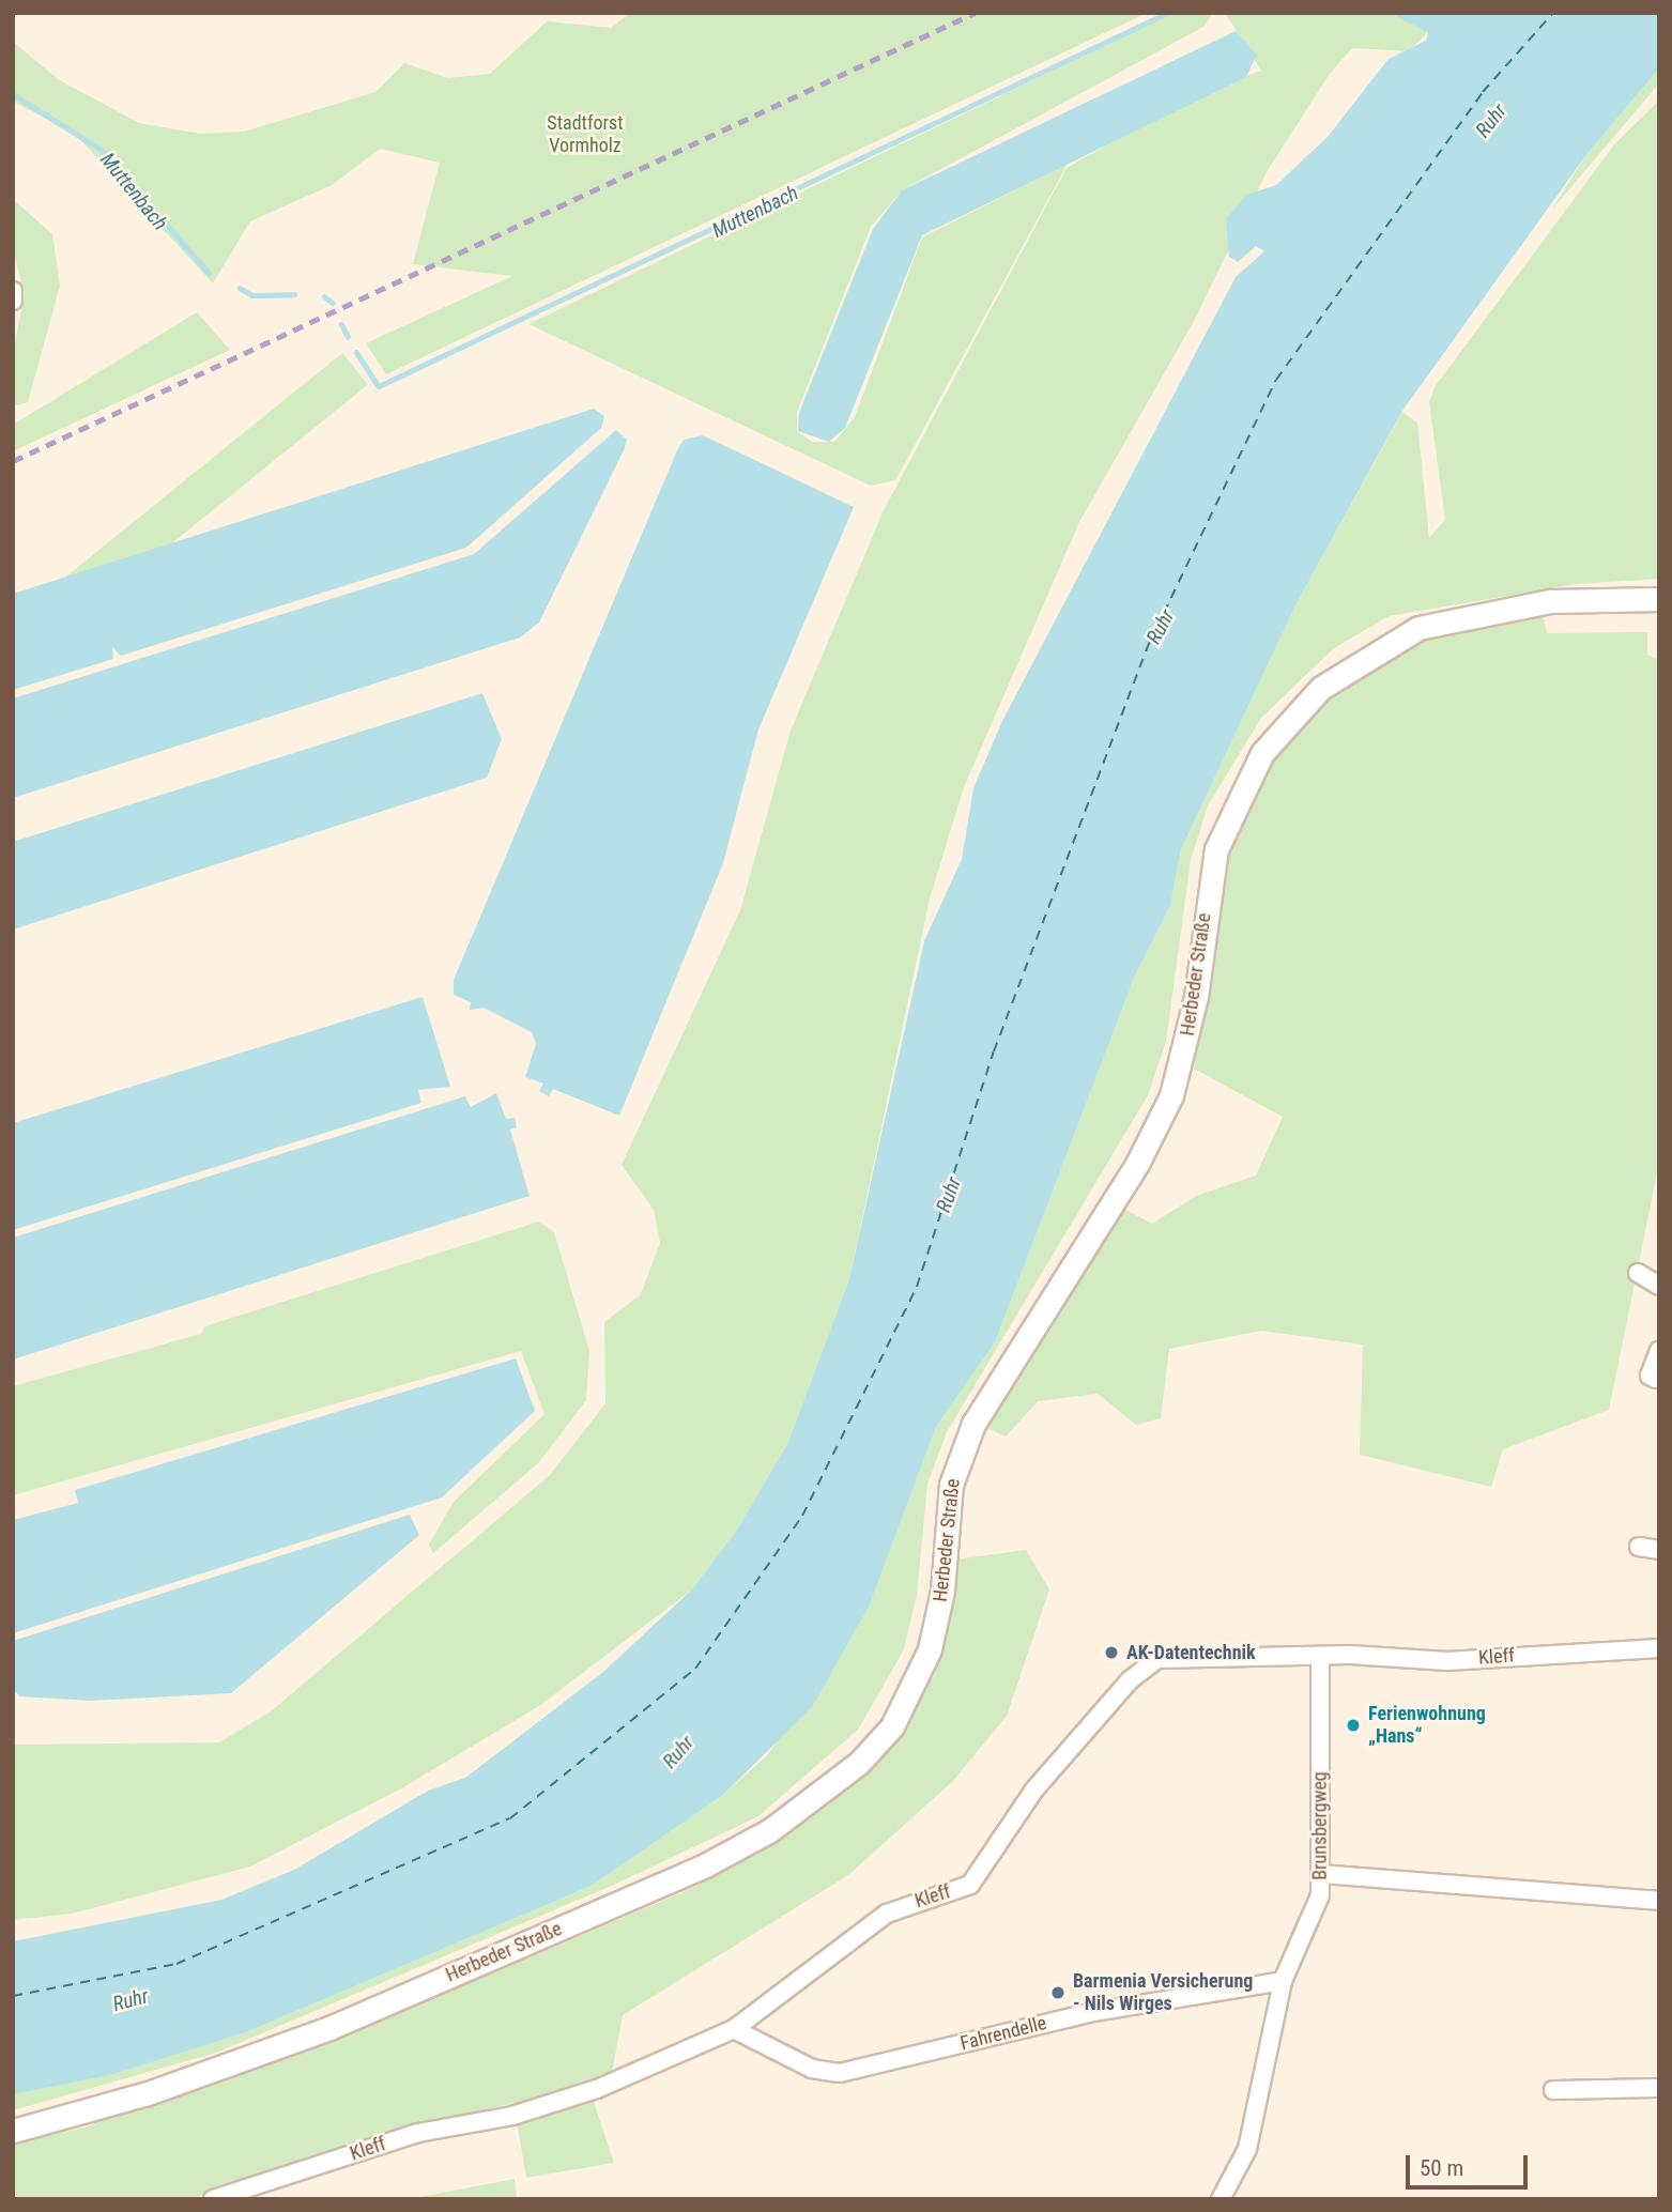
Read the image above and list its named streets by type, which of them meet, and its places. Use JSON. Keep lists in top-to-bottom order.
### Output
{
  "streets": {
    "main road": ["Herbeder Straße"],
    "street": ["Kleff", "Brunsbergweg", "Fahrendelle"]
  },
  "crossings": [
    ["Kleff", "Brunsbergweg"],
    ["Kleff", "Fahrendelle"],
    ["Brunsbergweg", "Fahrendelle"]
  ],
  "water": ["Ruhr", "Muttenbach"],
  "parks": ["Stadtforst Vormholz"],
  "places": ["AK-Datentechnik", "Ferienwohnung „Hans“", "Barmenia Versicherung - Nils Wirges"],
  "scale_bar": "50 m"
}
